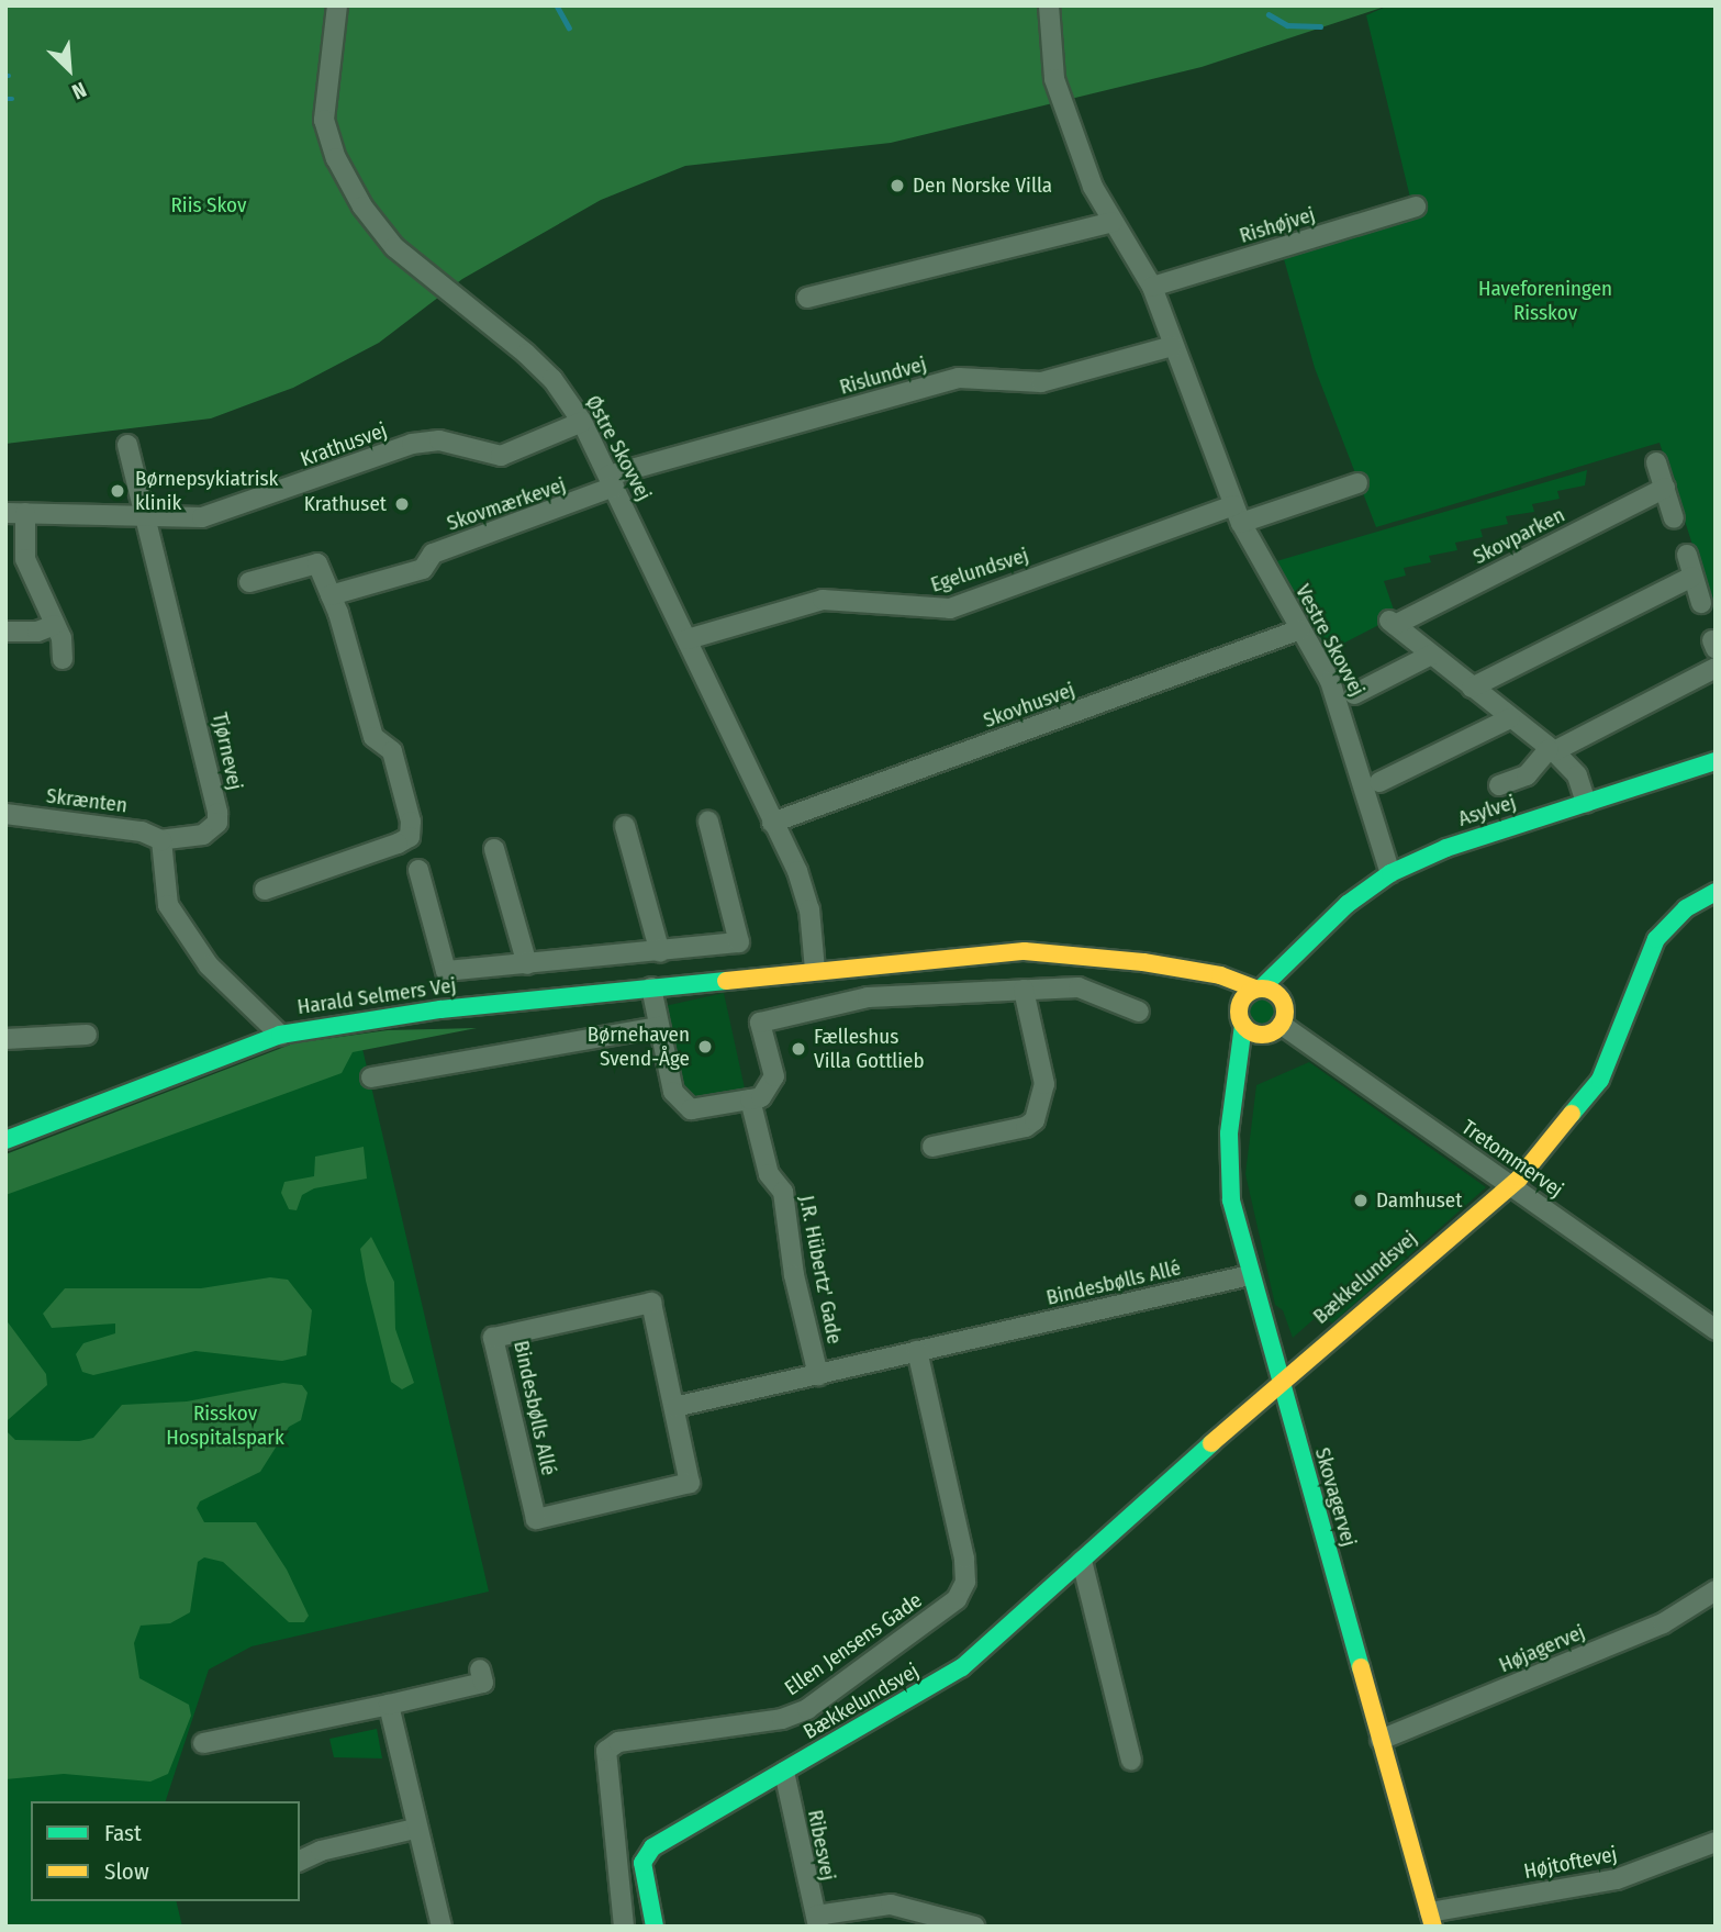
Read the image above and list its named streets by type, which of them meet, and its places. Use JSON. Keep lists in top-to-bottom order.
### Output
{
  "streets": {
    "street": [
      "Rishøjvej",
      "Rislundvej",
      "Krathusvej",
      "Østre Skovvej",
      "Skovmærkevej",
      "Skovparken",
      "Egelundsvej",
      "Vestre Skovvej",
      "Skovhusvej",
      "Tjørnevej",
      "Skrænten",
      "Asylvej",
      "Harald Selmers Vej",
      "Tretommervej",
      "J.R. Hübertz' Gade",
      "Bækkelundsvej",
      "Bindesbølls Allé",
      "Skovagervej",
      "Ellen Jensens Gade",
      "Højagervej",
      "Ribesvej",
      "Højtoftevej"
    ]
  },
  "crossings": [
    ["Rishøjvej", "Vestre Skovvej"],
    ["Rislundvej", "Østre Skovvej"],
    ["Rislundvej", "Skovmærkevej"],
    ["Rislundvej", "Vestre Skovvej"],
    ["Krathusvej", "Østre Skovvej"],
    ["Krathusvej", "Tjørnevej"],
    ["Østre Skovvej", "Skovmærkevej"],
    ["Østre Skovvej", "Egelundsvej"],
    ["Østre Skovvej", "Skovhusvej"],
    ["Østre Skovvej", "Harald Selmers Vej"],
    ["Skovparken", "Asylvej"],
    ["Egelundsvej", "Vestre Skovvej"],
    ["Vestre Skovvej", "Skovhusvej"],
    ["Vestre Skovvej", "Asylvej"],
    ["Tjørnevej", "Skrænten"],
    ["Asylvej", "Harald Selmers Vej"],
    ["Asylvej", "Tretommervej"],
    ["Asylvej", "Skovagervej"],
    ["Harald Selmers Vej", "Tretommervej"],
    ["Harald Selmers Vej", "Skovagervej"],
    ["Tretommervej", "Bækkelundsvej"],
    ["Tretommervej", "Skovagervej"],
    ["J.R. Hübertz' Gade", "Bindesbølls Allé"],
    ["Bækkelundsvej", "Skovagervej"],
    ["Bækkelundsvej", "Ribesvej"],
    ["Bindesbølls Allé", "Skovagervej"],
    ["Bindesbølls Allé", "Ellen Jensens Gade"],
    ["Skovagervej", "Højagervej"],
    ["Skovagervej", "Højtoftevej"]
  ],
  "parks": ["Riis Skov", "Haveforeningen Risskov", "Risskov Hospitalspark"],
  "places": [
    "Den Norske Villa",
    "Børnepsykiatrisk klinik",
    "Krathuset",
    "Børnehaven Svend-Åge",
    "Fælleshus Villa Gottlieb",
    "Damhuset"
  ],
  "legend": ["Fast", "Slow"],
  "north": "bottom right"
}
